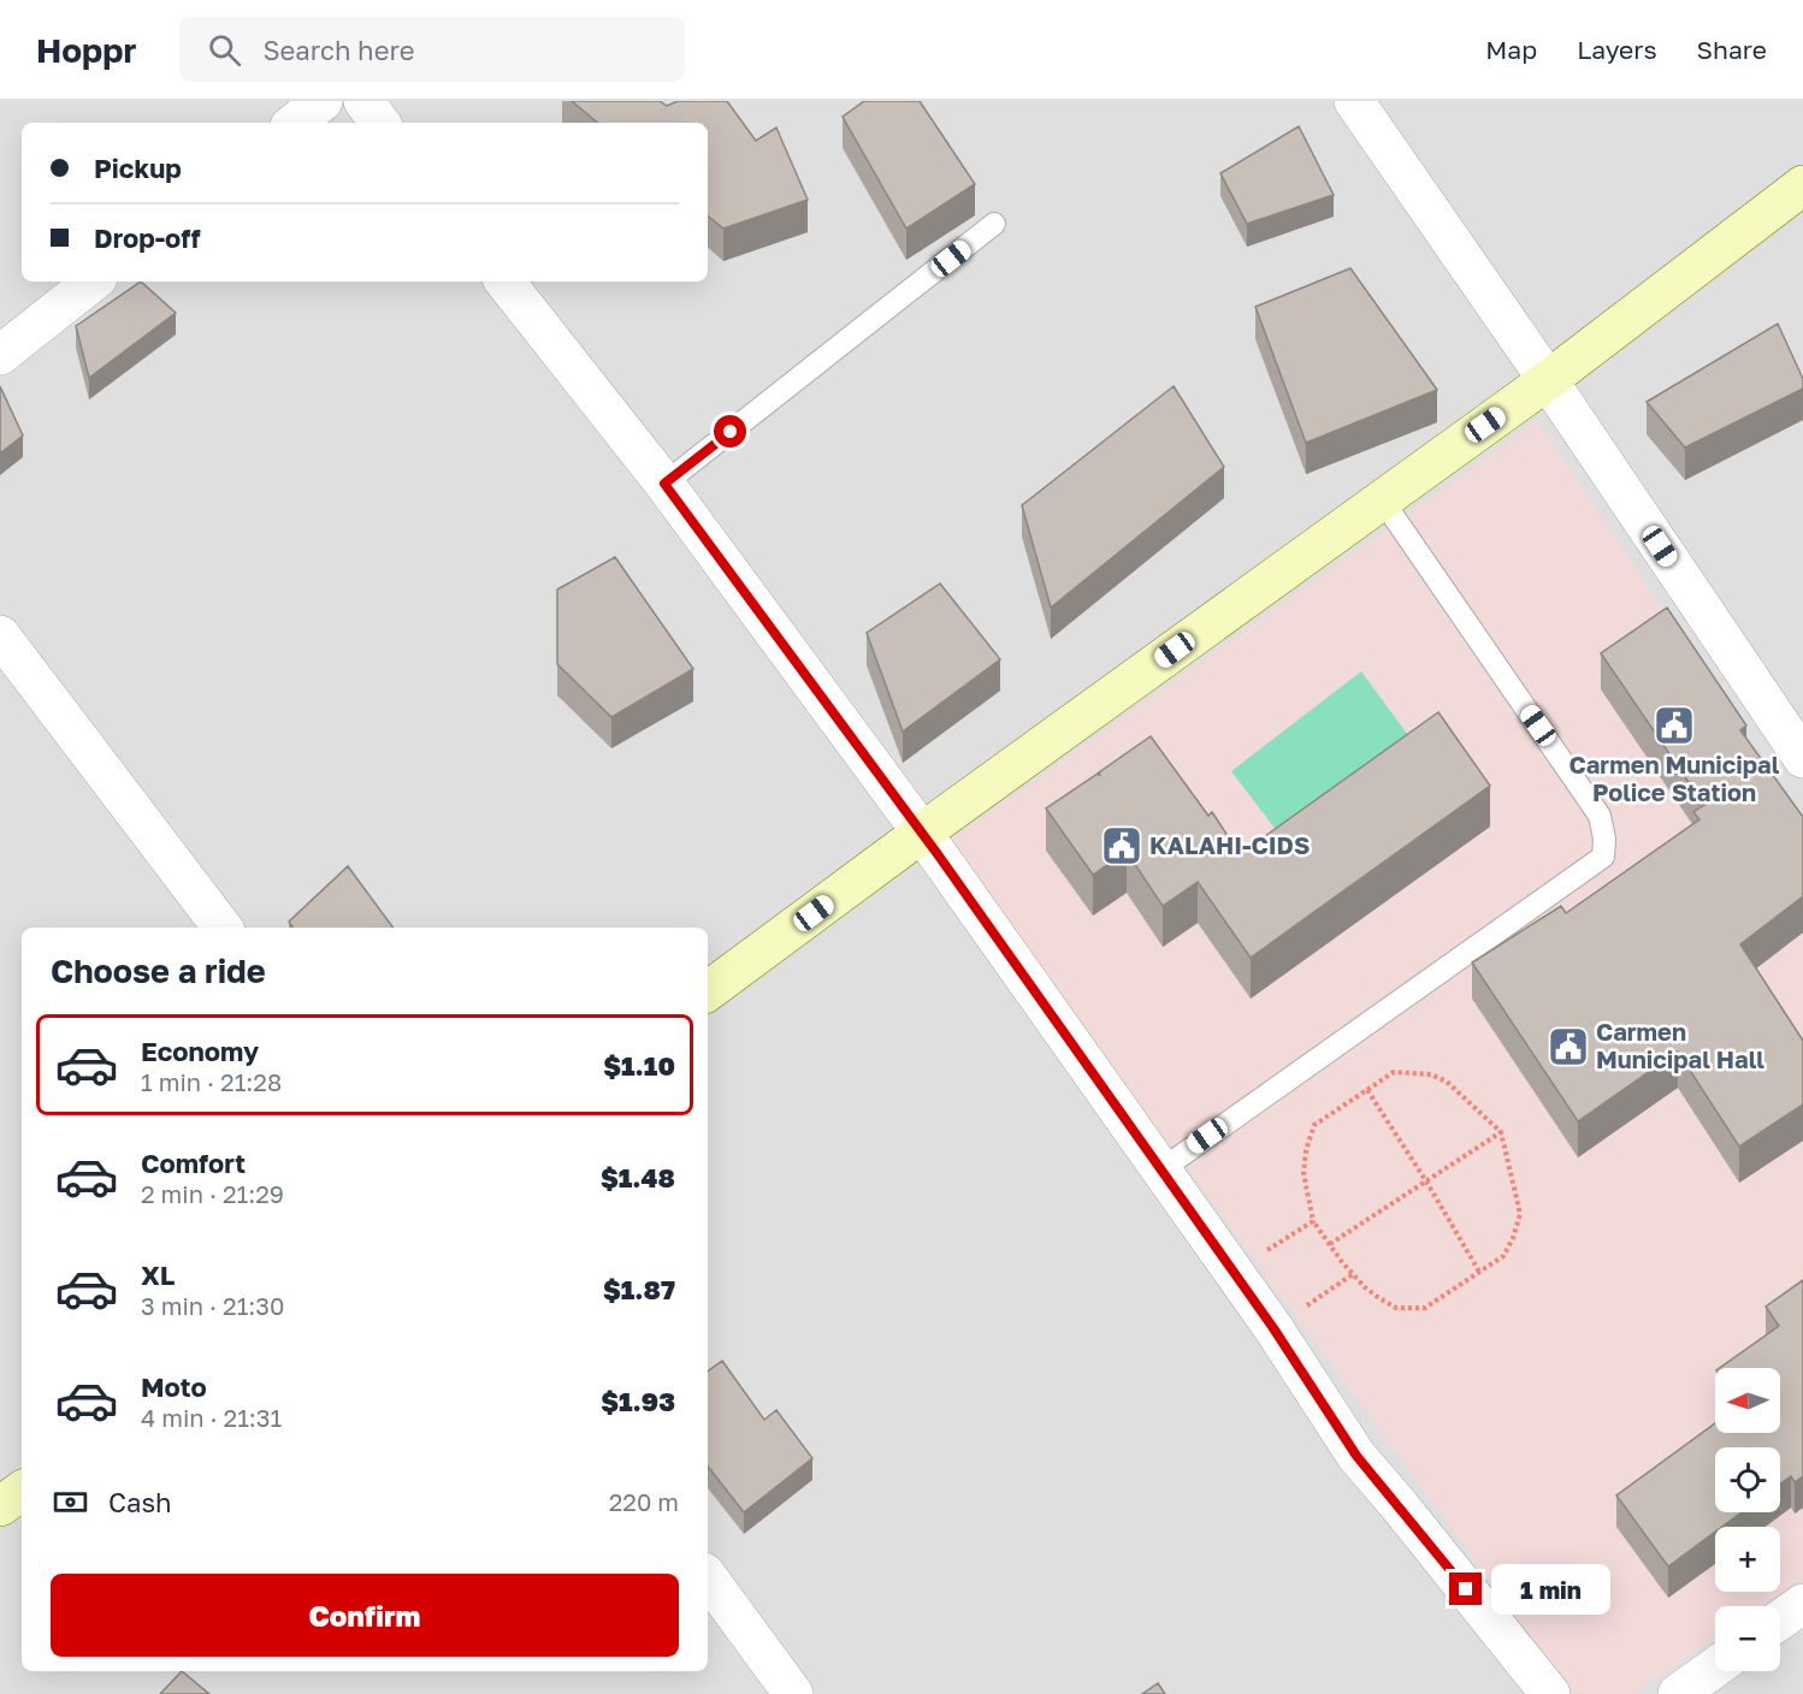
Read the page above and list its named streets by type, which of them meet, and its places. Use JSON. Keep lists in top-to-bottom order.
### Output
{
  "places": {
    "public building": ["Carmen Municipal Police Station", "KALAHI-CIDS", "Carmen Municipal Hall"]
  },
  "north": "left",
  "page": {
    "header": "Hoppr",
    "search": "Search here",
    "nav": ["Map", "Layers", "Share"],
    "banner": ["Pickup", "Drop-off"],
    "heading": "Choose a ride",
    "list": [
      {
        "name": "Economy",
        "note": "1 min · 21:28",
        "value": "$1.10"
      },
      {
        "name": "Comfort",
        "note": "2 min · 21:29",
        "value": "$1.48"
      },
      {
        "name": "XL",
        "note": "3 min · 21:30",
        "value": "$1.87"
      },
      {
        "name": "Moto",
        "note": "4 min · 21:31",
        "value": "$1.93"
      }
    ],
    "map_buttons": ["+", "−"],
    "pay": ["Cash", "220 m"],
    "buttons": "Confirm",
    "bubble": "1 min"
  }
}
